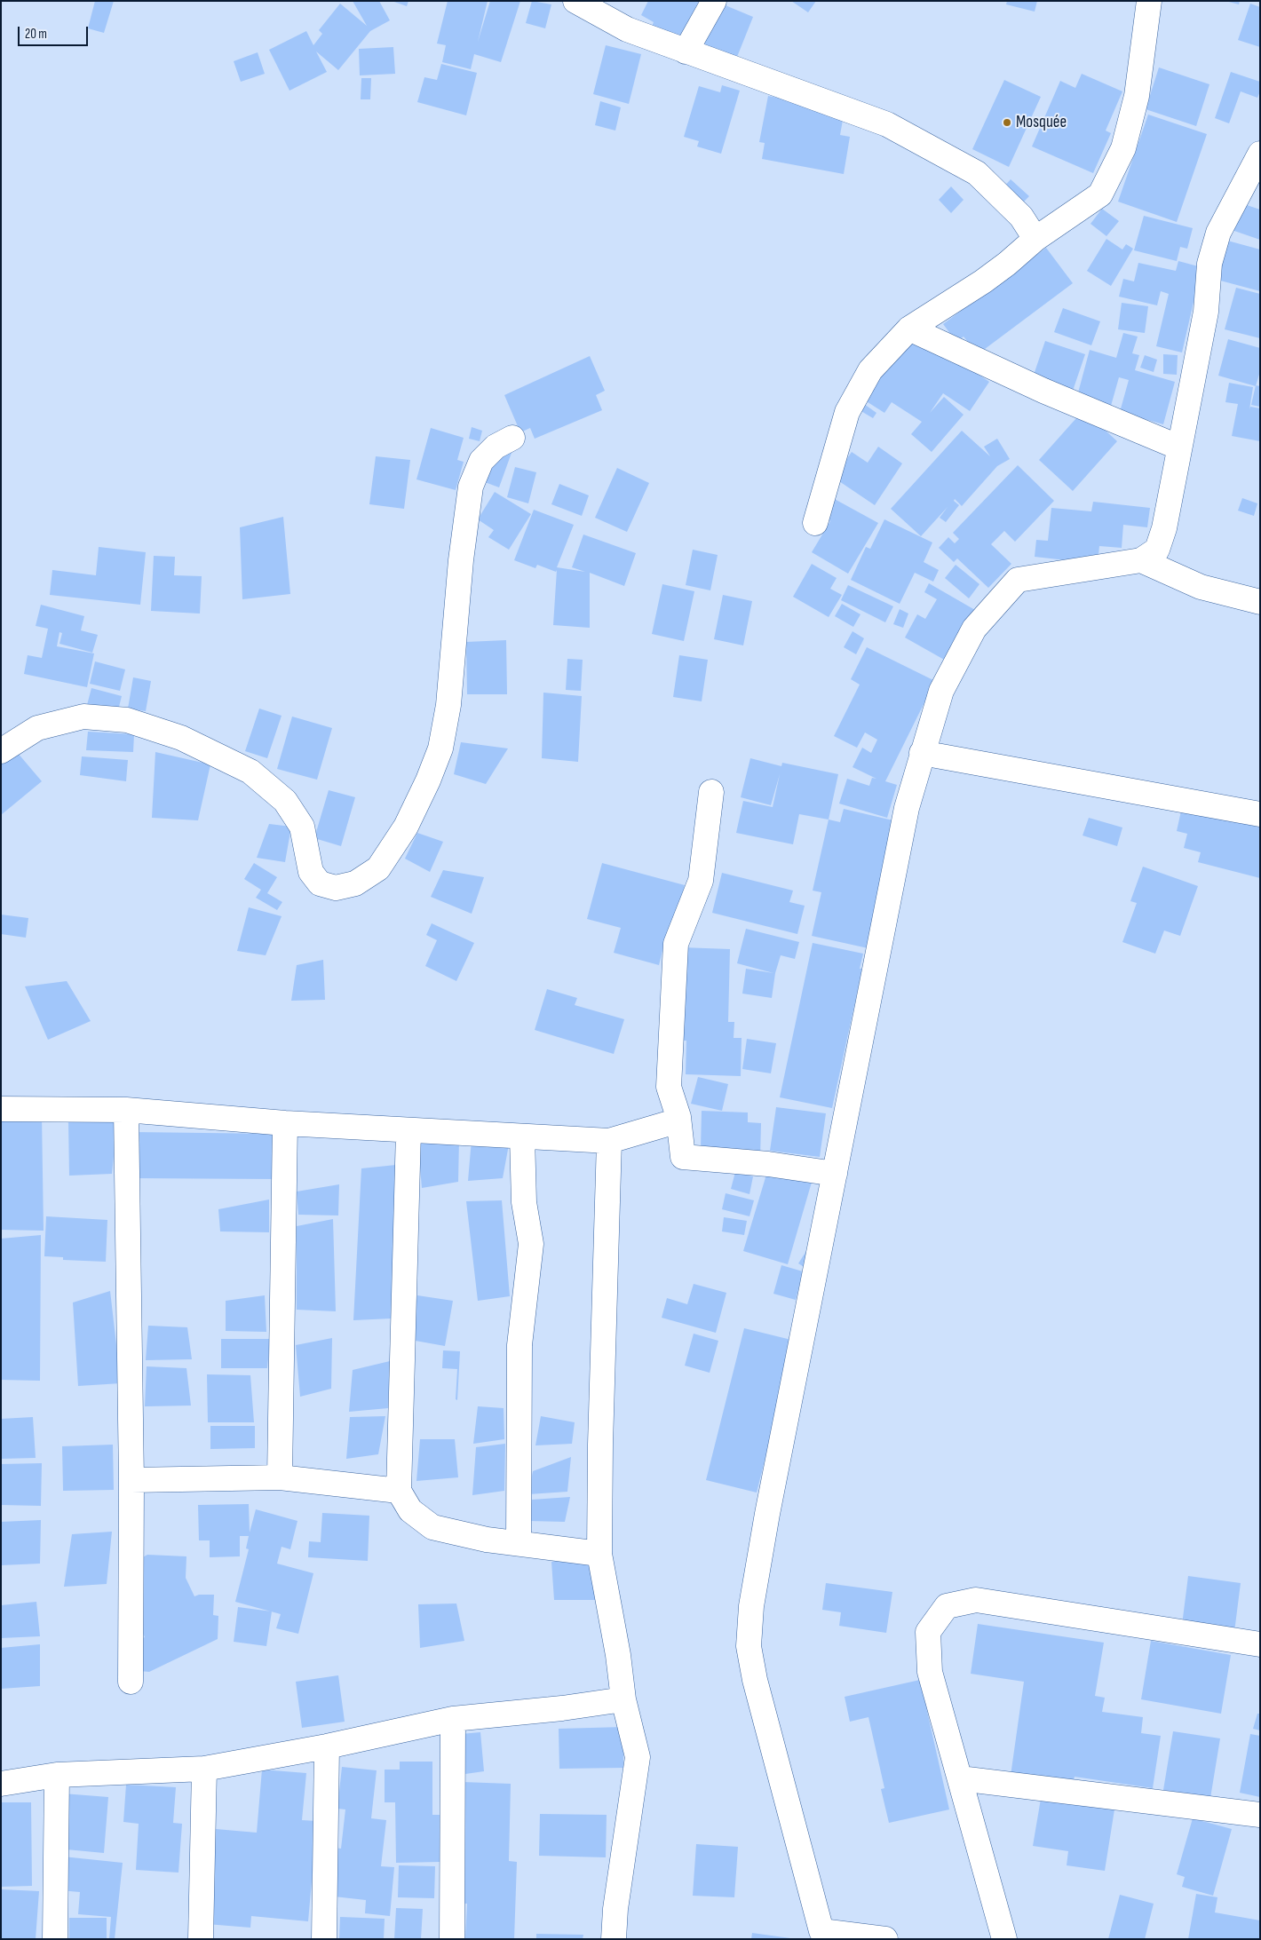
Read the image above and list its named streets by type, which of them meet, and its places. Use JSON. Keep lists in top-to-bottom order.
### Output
{
  "places": ["Mosquée"],
  "scale_bar": "20 m"
}
